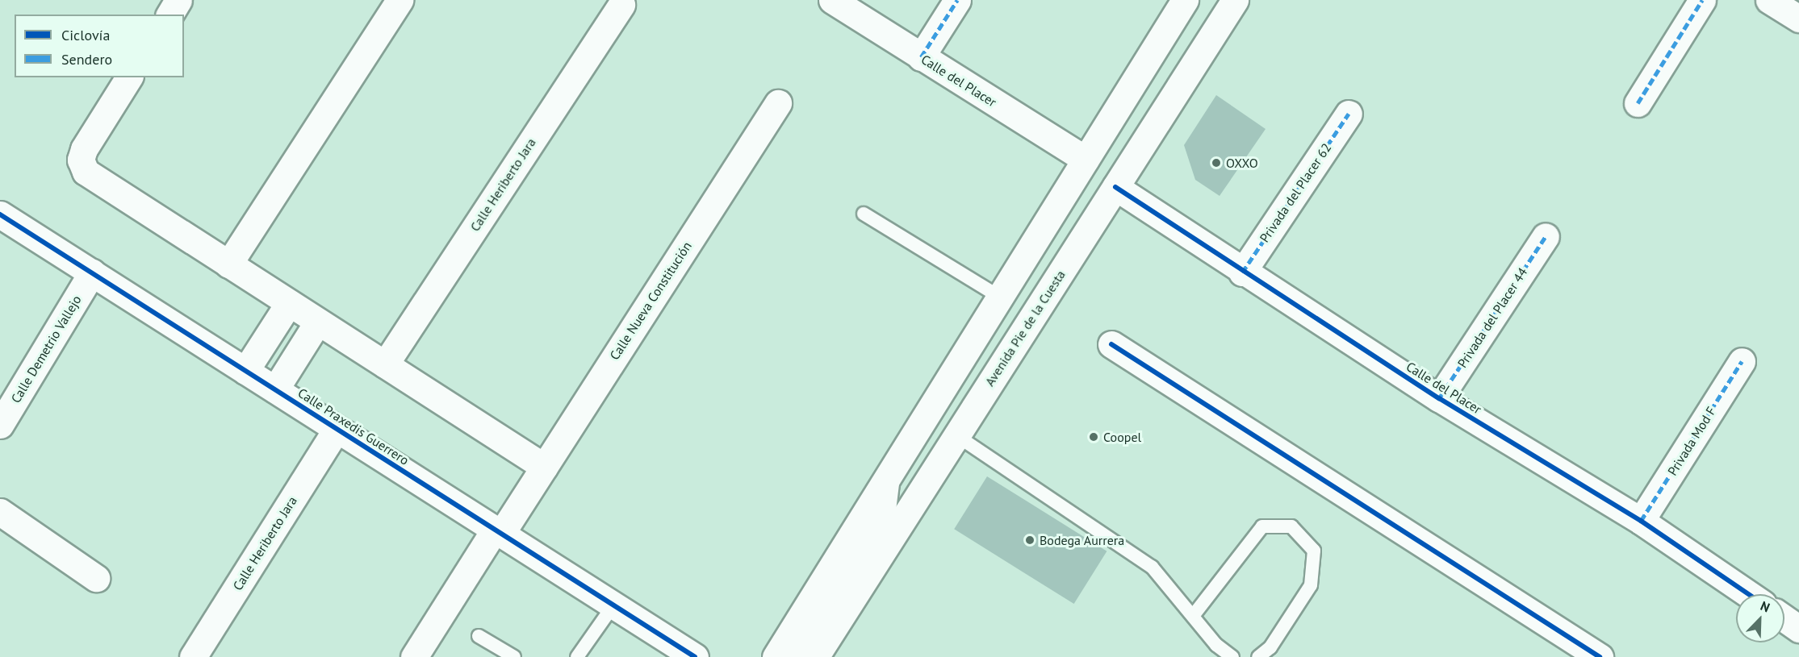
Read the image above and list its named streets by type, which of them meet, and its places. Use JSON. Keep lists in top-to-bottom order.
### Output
{
  "streets": {
    "street": [
      "Calle del Placer",
      "Calle Heriberto Jara",
      "Privada del Placer 62",
      "Calle Nueva Constitución",
      "Privada del Placer 44",
      "Avenida Pie de la Cuesta",
      "Calle Demetrio Vallejo",
      "Calle Praxedis Guerrero",
      "Privada Mod F"
    ]
  },
  "crossings": [
    ["Calle del Placer", "Privada del Placer 62"],
    ["Calle del Placer", "Privada del Placer 44"],
    ["Calle del Placer", "Avenida Pie de la Cuesta"],
    ["Calle del Placer", "Privada Mod F"],
    ["Calle Heriberto Jara", "Calle Praxedis Guerrero"],
    ["Calle Nueva Constitución", "Calle Praxedis Guerrero"],
    ["Calle Demetrio Vallejo", "Calle Praxedis Guerrero"]
  ],
  "places": ["OXXO", "Coopel", "Bodega Aurrera"],
  "legend": ["Ciclovía", "Sendero"],
  "north": "top right"
}
